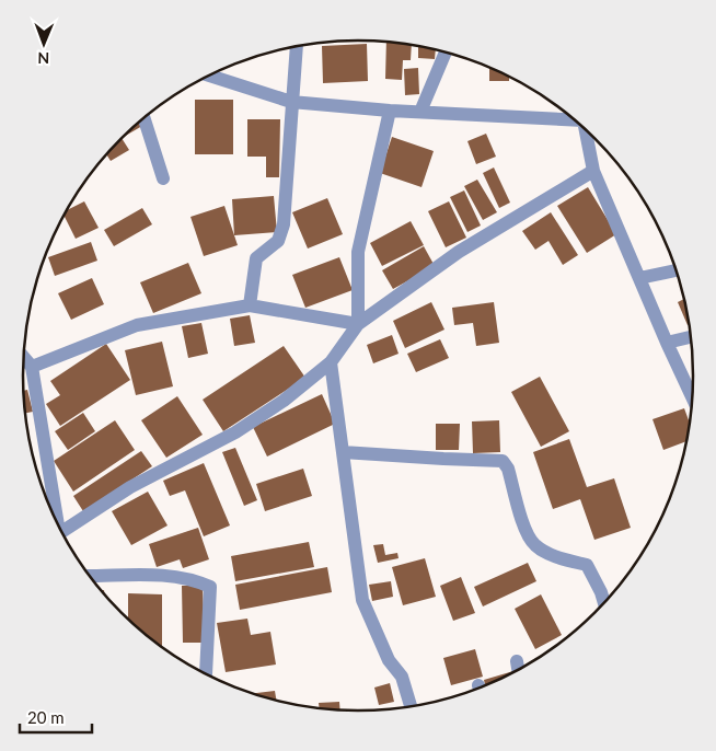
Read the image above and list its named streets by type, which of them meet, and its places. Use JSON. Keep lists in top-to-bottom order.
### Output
{
  "scale_bar": "20 m",
  "north": "bottom"
}
